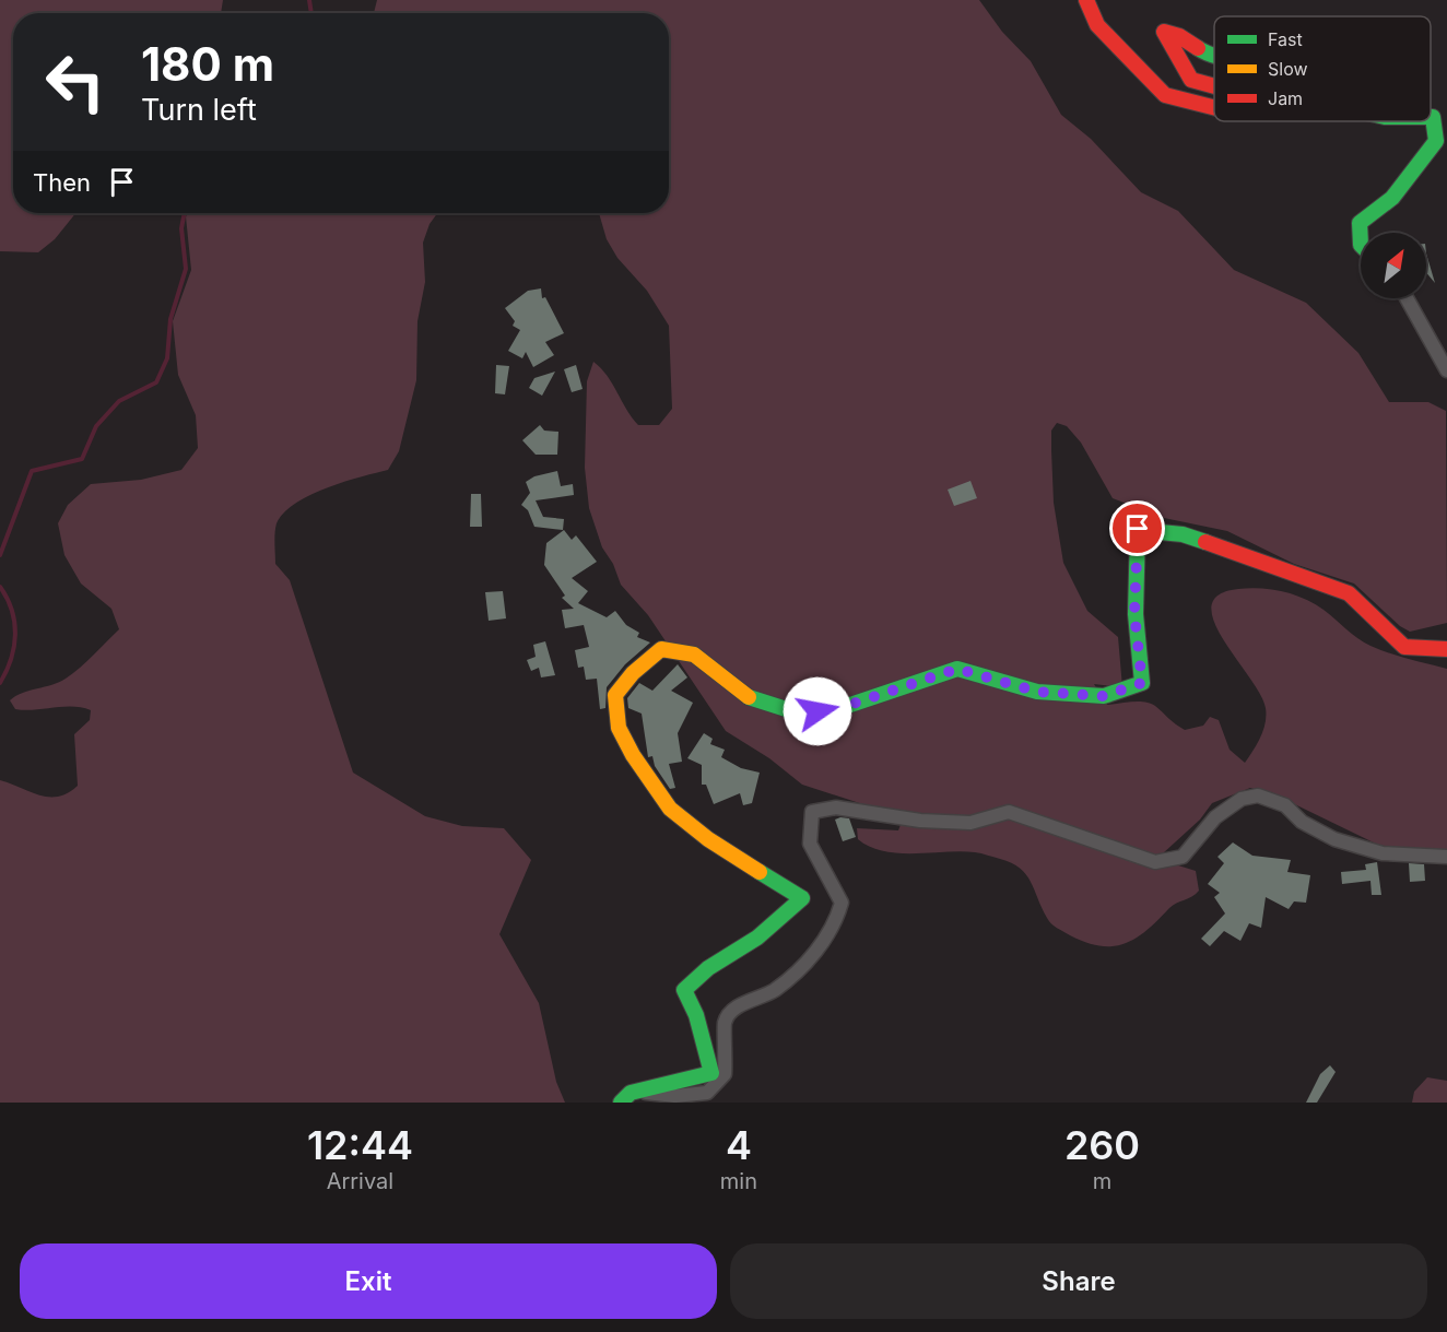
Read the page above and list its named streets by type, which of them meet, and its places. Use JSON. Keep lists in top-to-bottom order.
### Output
{
  "legend": ["Fast", "Slow", "Jam"],
  "north": "top right",
  "page": {
    "turn": ["180 m", "Turn left"],
    "then": "Then",
    "eta": [
      "12:44",
      "Arrival",
      "4",
      "min",
      "260",
      "m"
    ],
    "buttons": ["Exit", "Share"]
  }
}
